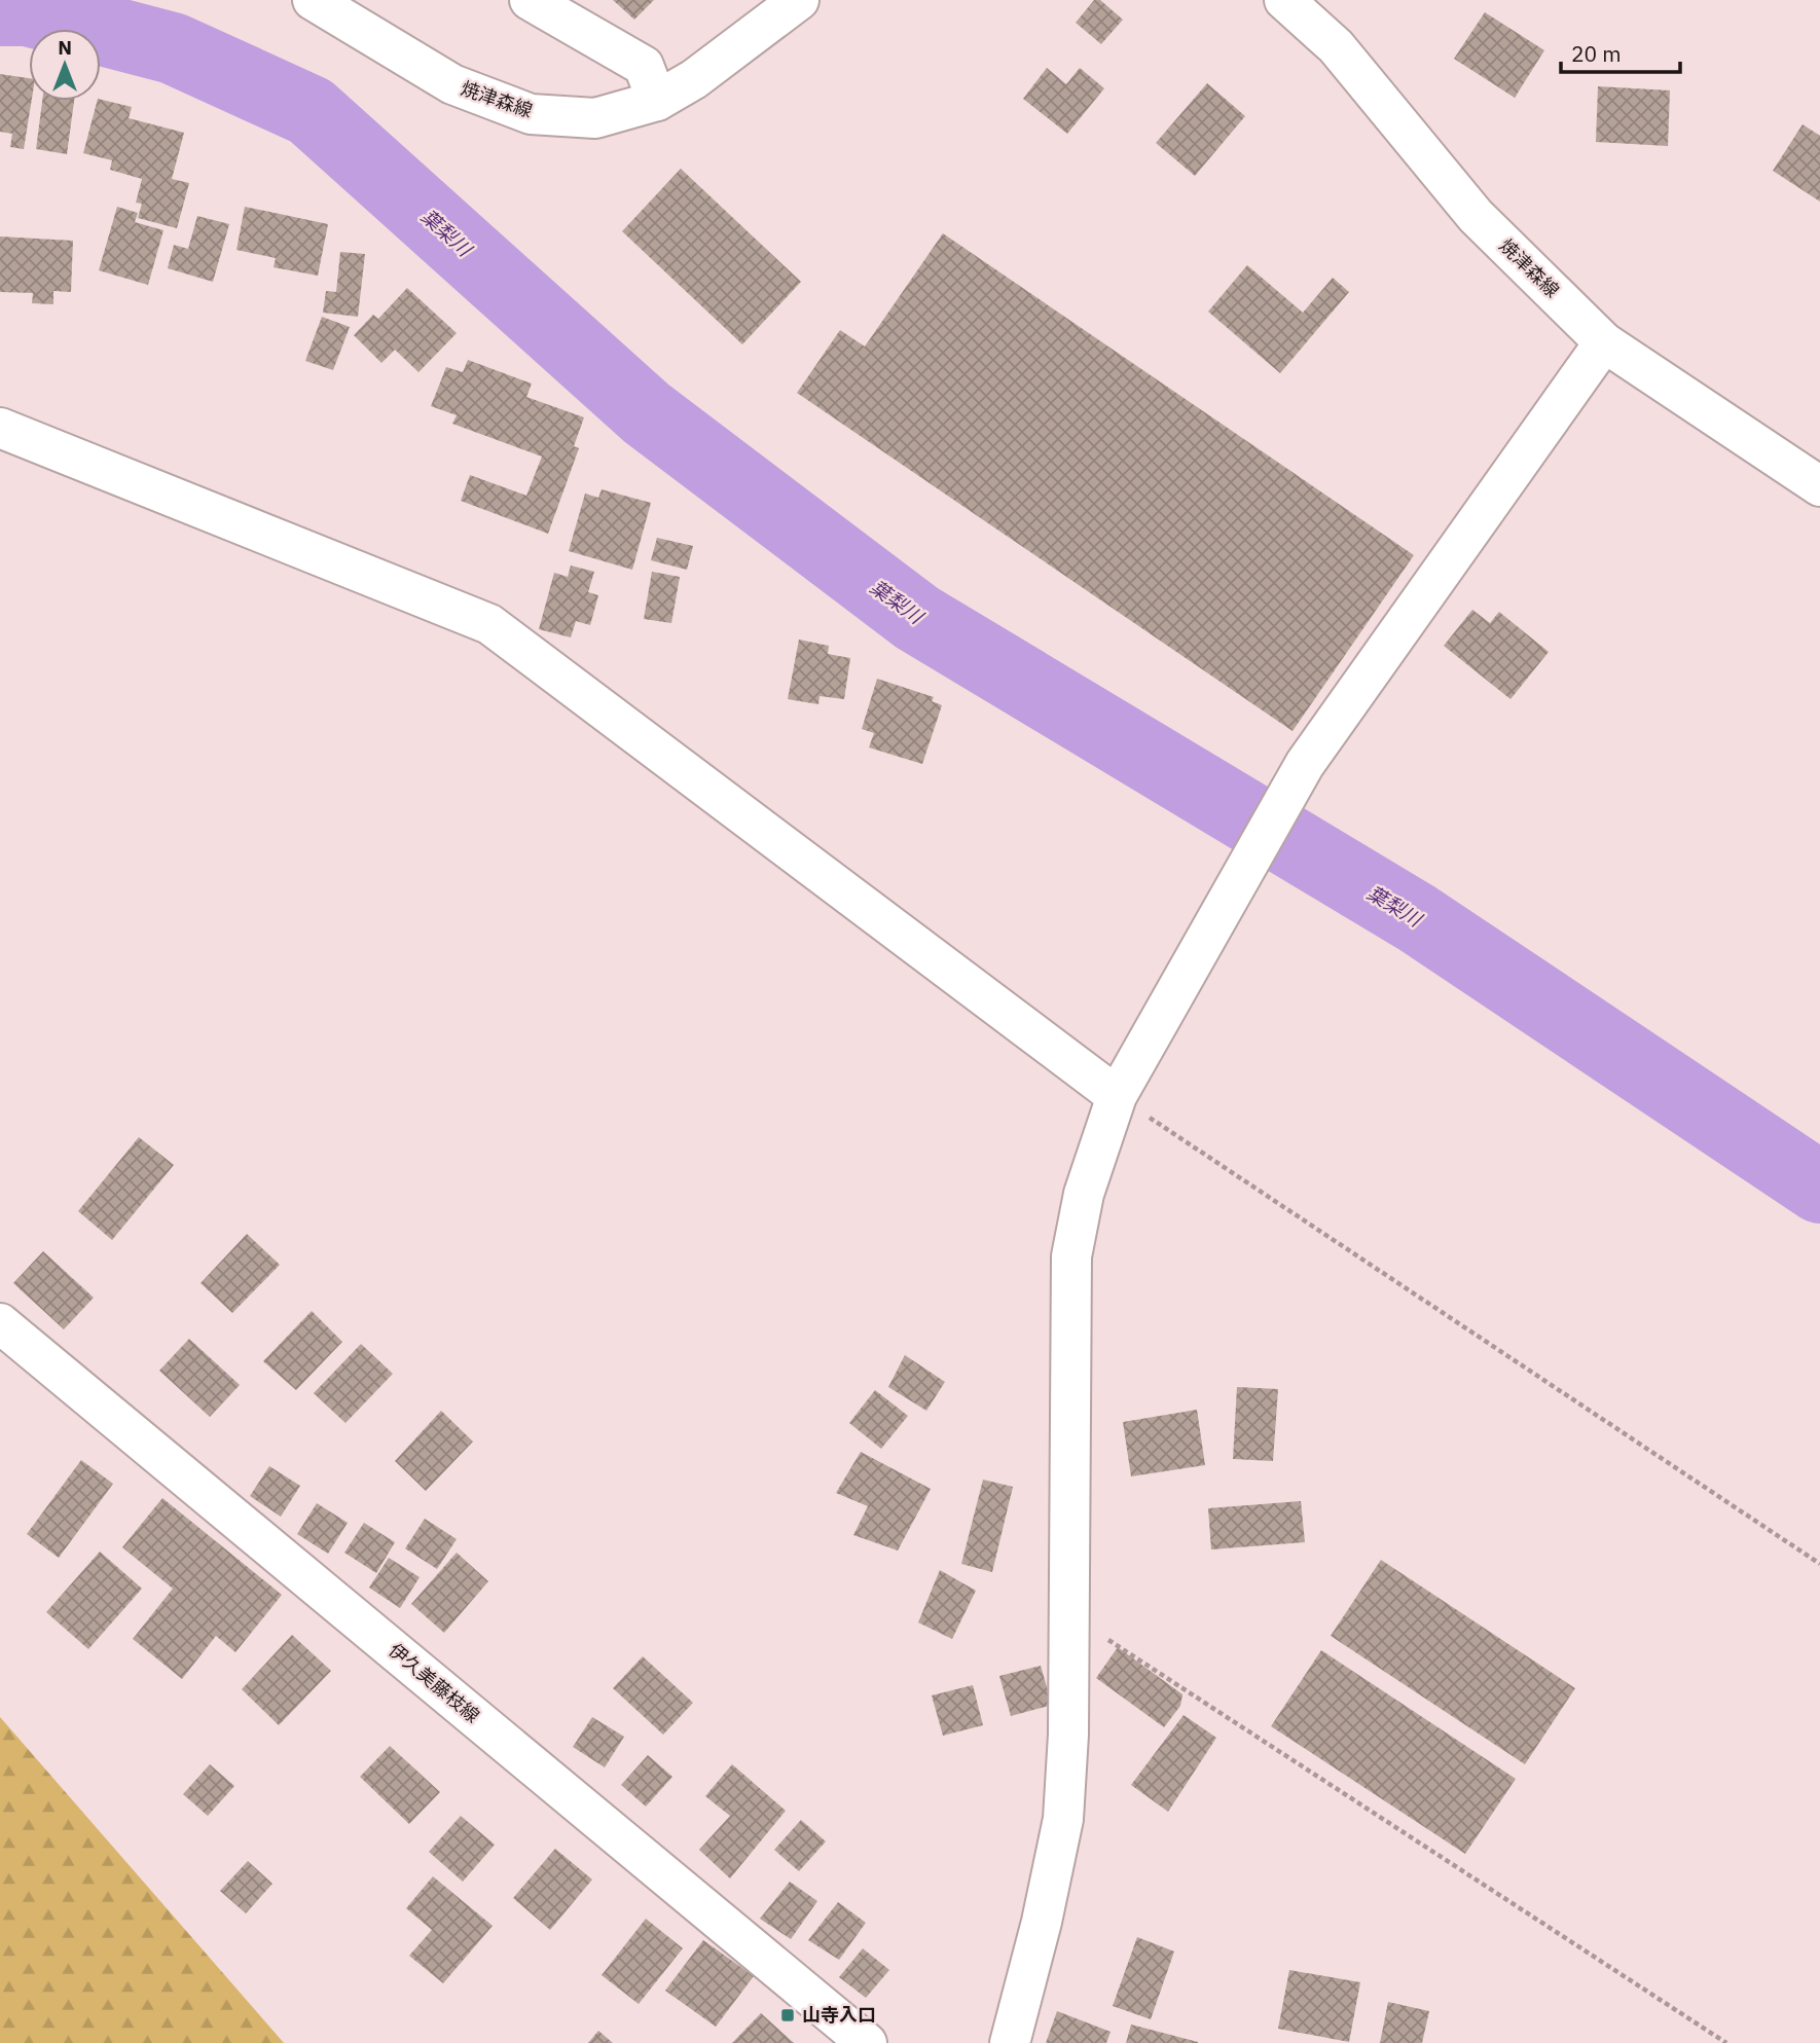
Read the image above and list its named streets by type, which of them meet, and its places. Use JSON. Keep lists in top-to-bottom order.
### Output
{
  "streets": {
    "street": ["焼津森線", "伊久美藤枝線"]
  },
  "water": ["葉梨川"],
  "places": {
    "transit": ["山寺入口"]
  },
  "scale_bar": "20 m",
  "north": "top"
}
